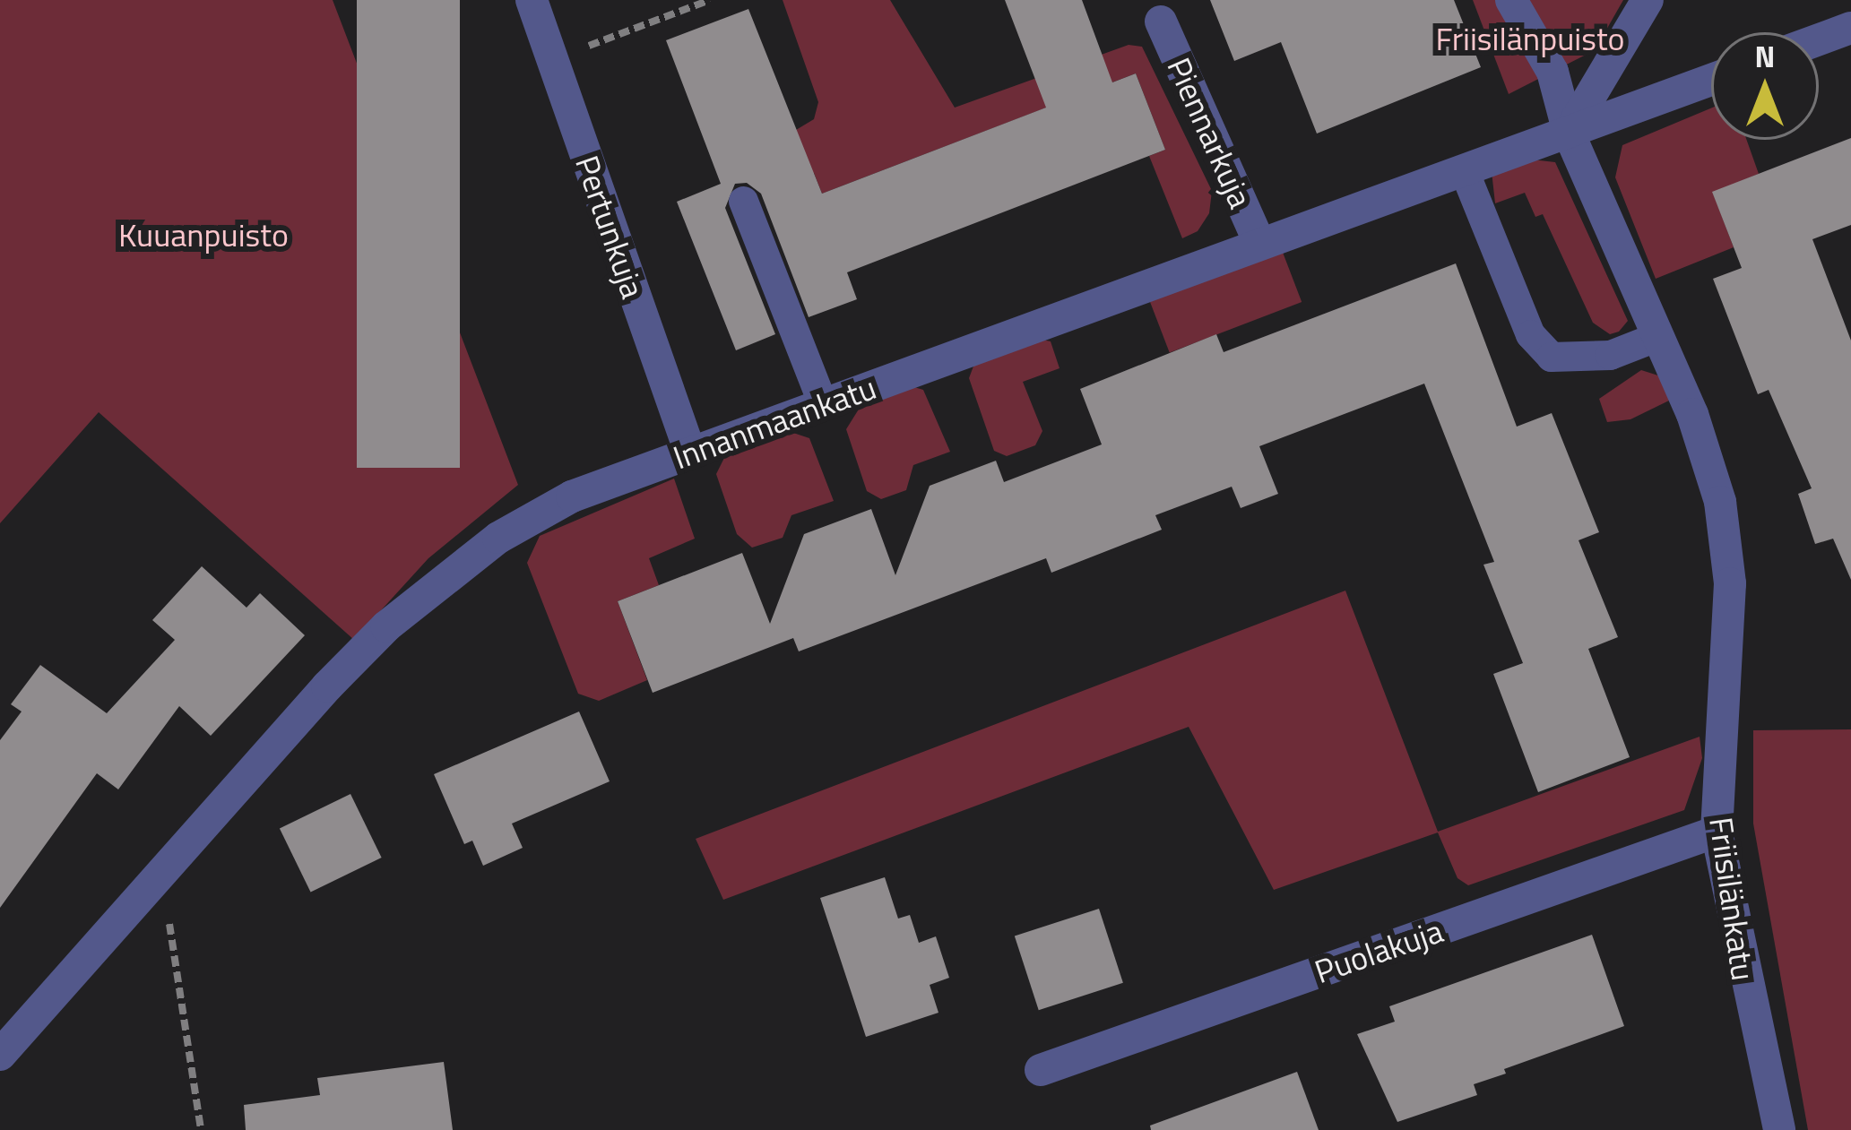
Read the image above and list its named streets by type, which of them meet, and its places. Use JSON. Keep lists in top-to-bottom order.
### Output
{
  "streets": {
    "street": [
      "Piennarkuja",
      "Pertunkuja",
      "Innanmaankatu",
      "Friisilänkatu",
      "Puolakuja"
    ]
  },
  "crossings": [
    ["Piennarkuja", "Innanmaankatu"],
    ["Pertunkuja", "Innanmaankatu"],
    ["Innanmaankatu", "Friisilänkatu"],
    ["Friisilänkatu", "Puolakuja"]
  ],
  "parks": ["Friisilänpuisto", "Kuuanpuisto"],
  "north": "top"
}
